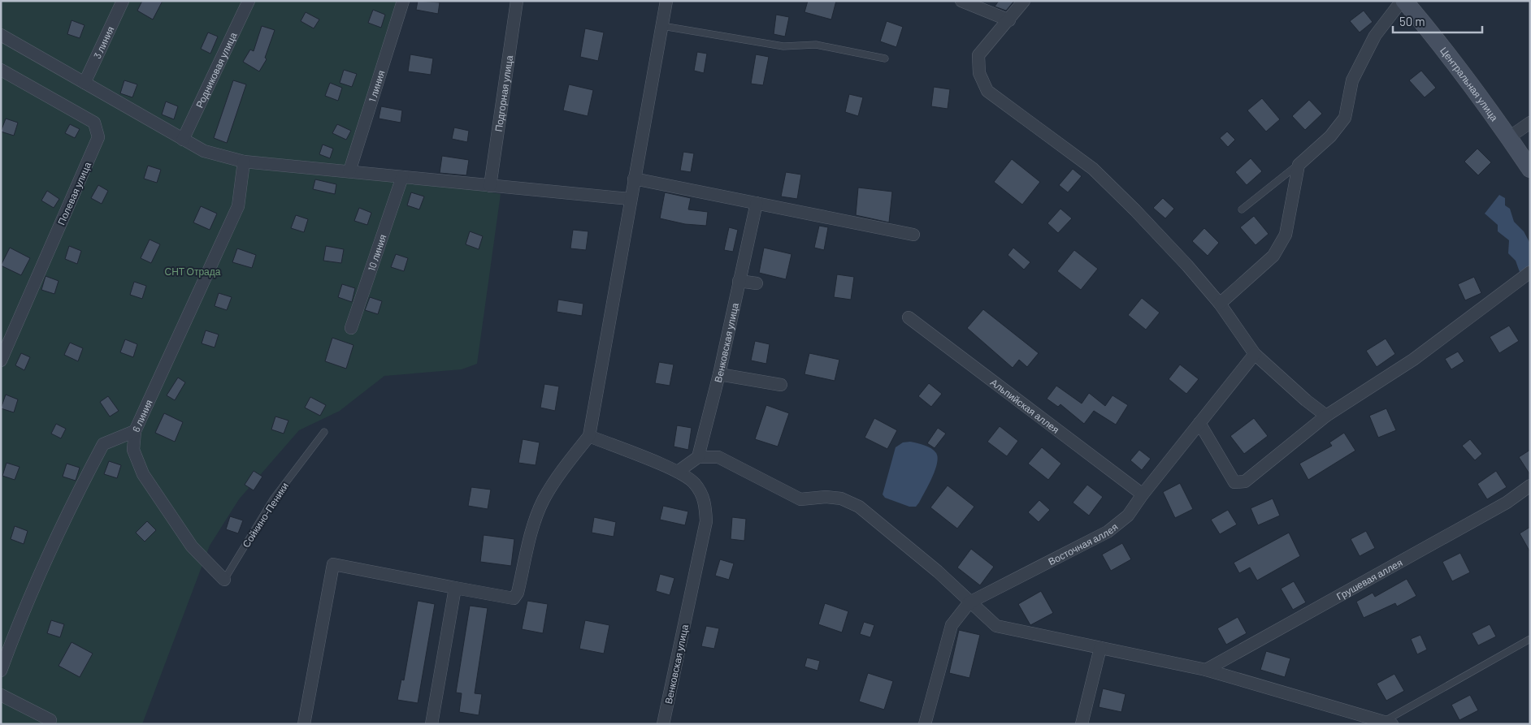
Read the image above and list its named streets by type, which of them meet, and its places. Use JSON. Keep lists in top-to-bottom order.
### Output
{
  "streets": {
    "main road": ["Центральная улица"],
    "street": [
      "3 линия",
      "Родниковая улица",
      "1 линия",
      "Подгорная улица",
      "Полевая улица",
      "10 линия",
      "Венковская улица",
      "Альпийская аллея",
      "6 линия",
      "Восточная аллея",
      "Грушевая аллея"
    ],
    "lane": ["Сойкино-Пеники"]
  },
  "crossings": [
    ["Альпийская аллея", "Восточная аллея"]
  ],
  "parks": ["СНТ Отрада"],
  "scale_bar": "50 m"
}
